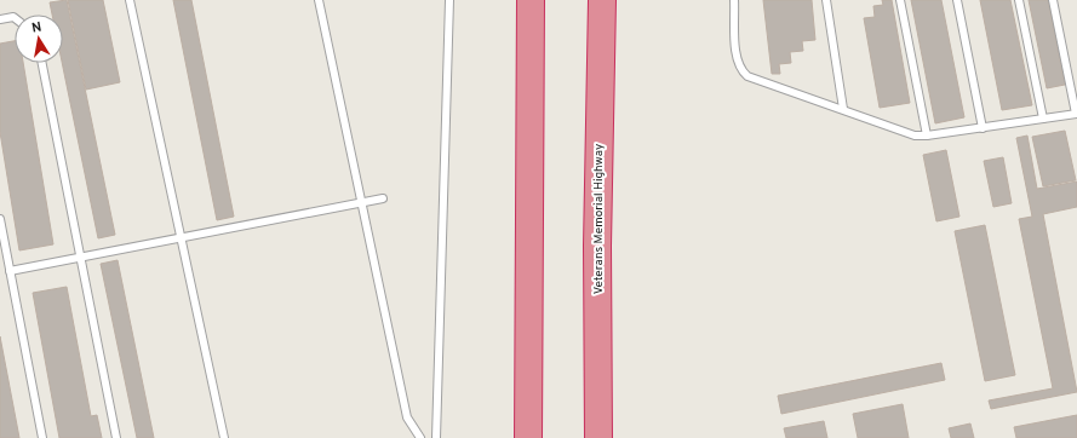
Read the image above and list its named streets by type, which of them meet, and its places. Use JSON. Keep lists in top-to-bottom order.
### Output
{
  "streets": {
    "highway": ["Veterans Memorial Highway"]
  },
  "north": "top"
}
